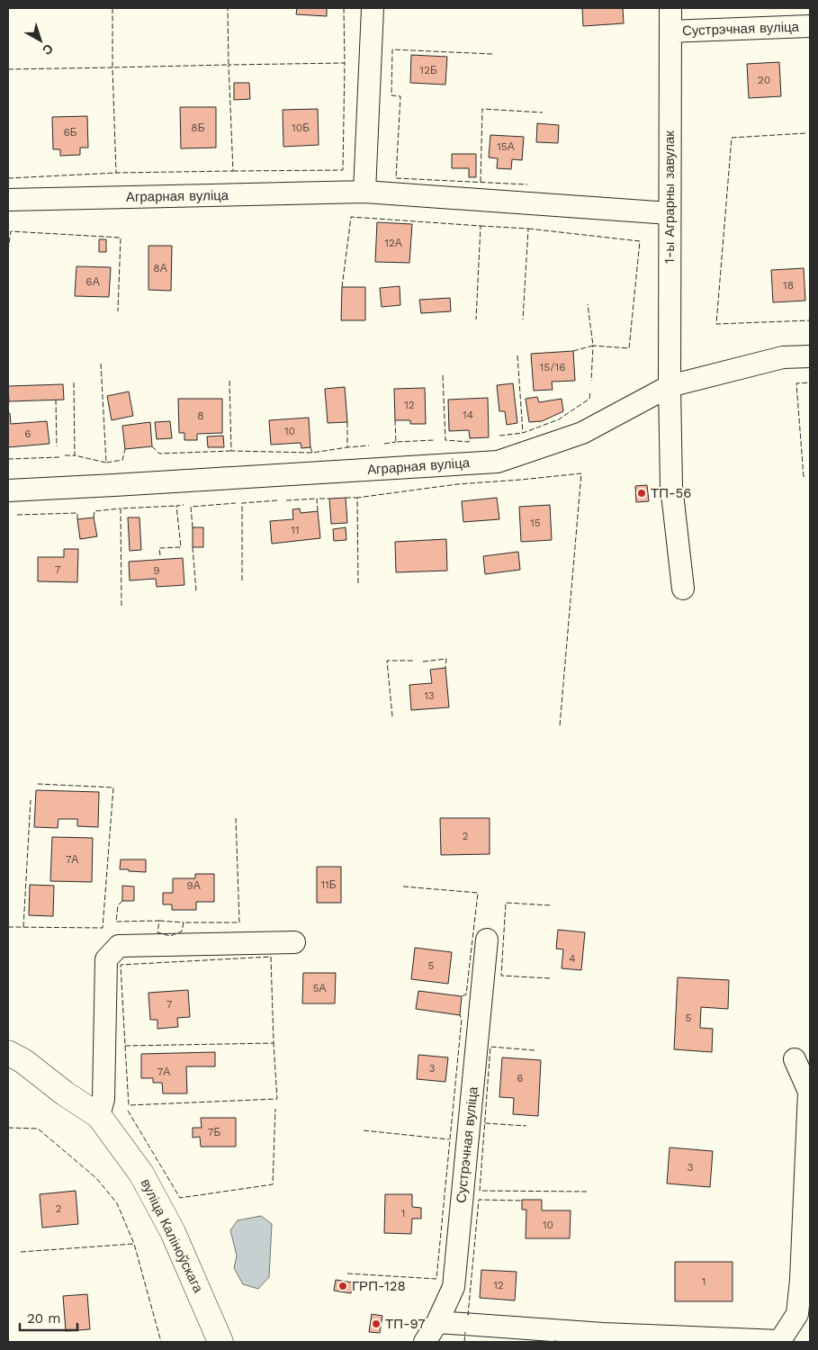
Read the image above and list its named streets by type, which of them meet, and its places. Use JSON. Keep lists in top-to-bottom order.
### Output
{
  "streets": {
    "main road": ["вуліца Каліноўскага"],
    "street": ["Сустрэчная вуліца", "Аграрная вуліца", "1-ы Аграрны завулак"]
  },
  "crossings": [
    ["Сустрэчная вуліца", "1-ы Аграрны завулак"],
    ["Аграрная вуліца", "1-ы Аграрны завулак"]
  ],
  "places": ["ТП-56", "ГРП-128", "ТП-97"],
  "house_numbers": [
    "12Б",
    "20",
    "8Б",
    "10Б",
    "6Б",
    "15А",
    "12А",
    "8А",
    "6А",
    "18",
    "15/16",
    "12",
    "14",
    "8",
    "10",
    "6",
    "15",
    "11",
    "7",
    "9",
    "13",
    "2",
    "7А",
    "11Б",
    "9А",
    "4",
    "5",
    "5А",
    "7",
    "5",
    "3",
    "7А",
    "6",
    "7Б",
    "3",
    "2",
    "1",
    "10",
    "1",
    "12"
  ],
  "scale_bar": "20 m",
  "north": "bottom right"
}
